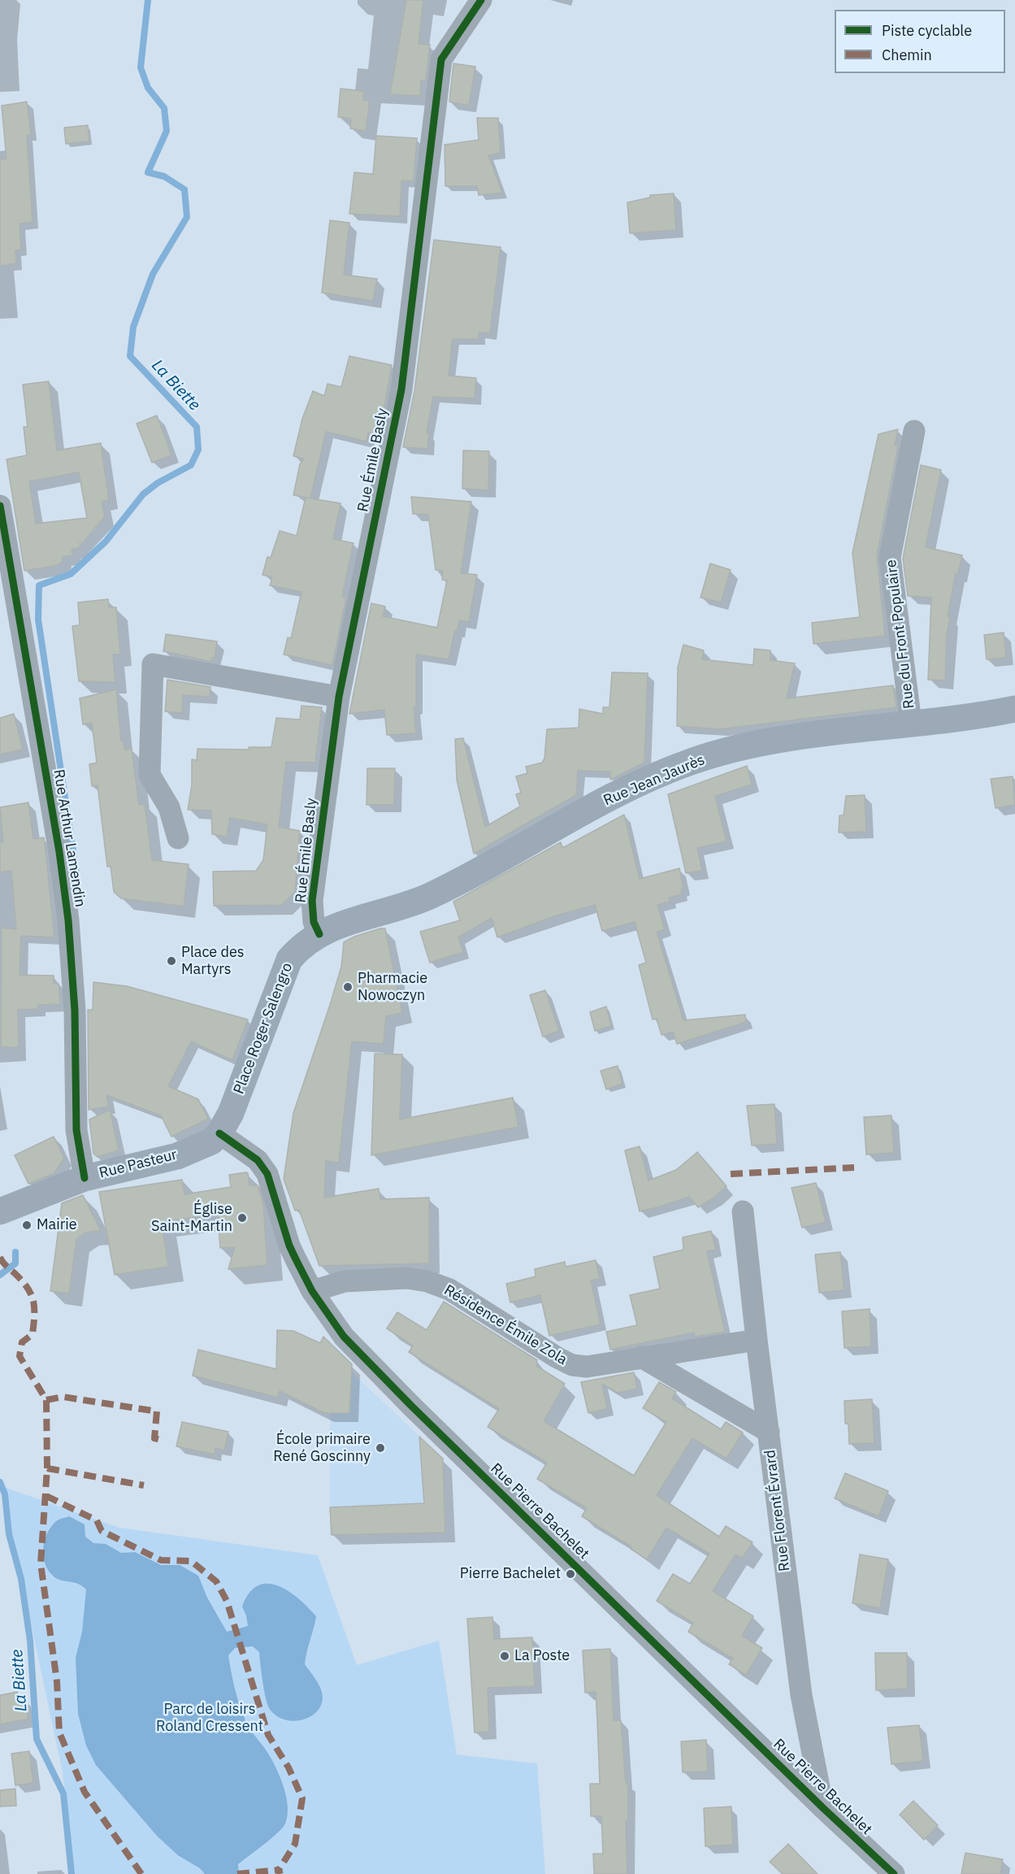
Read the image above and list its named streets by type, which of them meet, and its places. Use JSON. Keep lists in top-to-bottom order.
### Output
{
  "streets": {
    "main road": ["Rue Jean Jaurès", "Place Roger Salengro", "Rue Pasteur"],
    "street": [
      "Rue Émile Basly",
      "Rue du Front Populaire",
      "Rue Arthur Lamendin",
      "Résidence Émile Zola",
      "Rue Florent Évrard",
      "Rue Pierre Bachelet"
    ]
  },
  "crossings": [
    ["Rue Émile Basly", "Rue Jean Jaurès"],
    ["Rue Émile Basly", "Place Roger Salengro"],
    ["Rue du Front Populaire", "Rue Jean Jaurès"],
    ["Rue Jean Jaurès", "Place Roger Salengro"],
    ["Rue Arthur Lamendin", "Rue Pasteur"],
    ["Place Roger Salengro", "Rue Pasteur"],
    ["Place Roger Salengro", "Rue Pierre Bachelet"],
    ["Rue Pasteur", "Rue Pierre Bachelet"],
    ["Résidence Émile Zola", "Rue Florent Évrard"],
    ["Résidence Émile Zola", "Rue Pierre Bachelet"],
    ["Rue Florent Évrard", "Rue Pierre Bachelet"]
  ],
  "water": ["La Biette"],
  "parks": ["Parc de loisirs Roland Cressent"],
  "places": [
    "Place des Martyrs",
    "Pharmacie Nowoczyn",
    "Église Saint-Martin",
    "Mairie",
    "École primaire René Goscinny",
    "Pierre Bachelet",
    "La Poste"
  ],
  "legend": ["Piste cyclable", "Chemin"]
}
